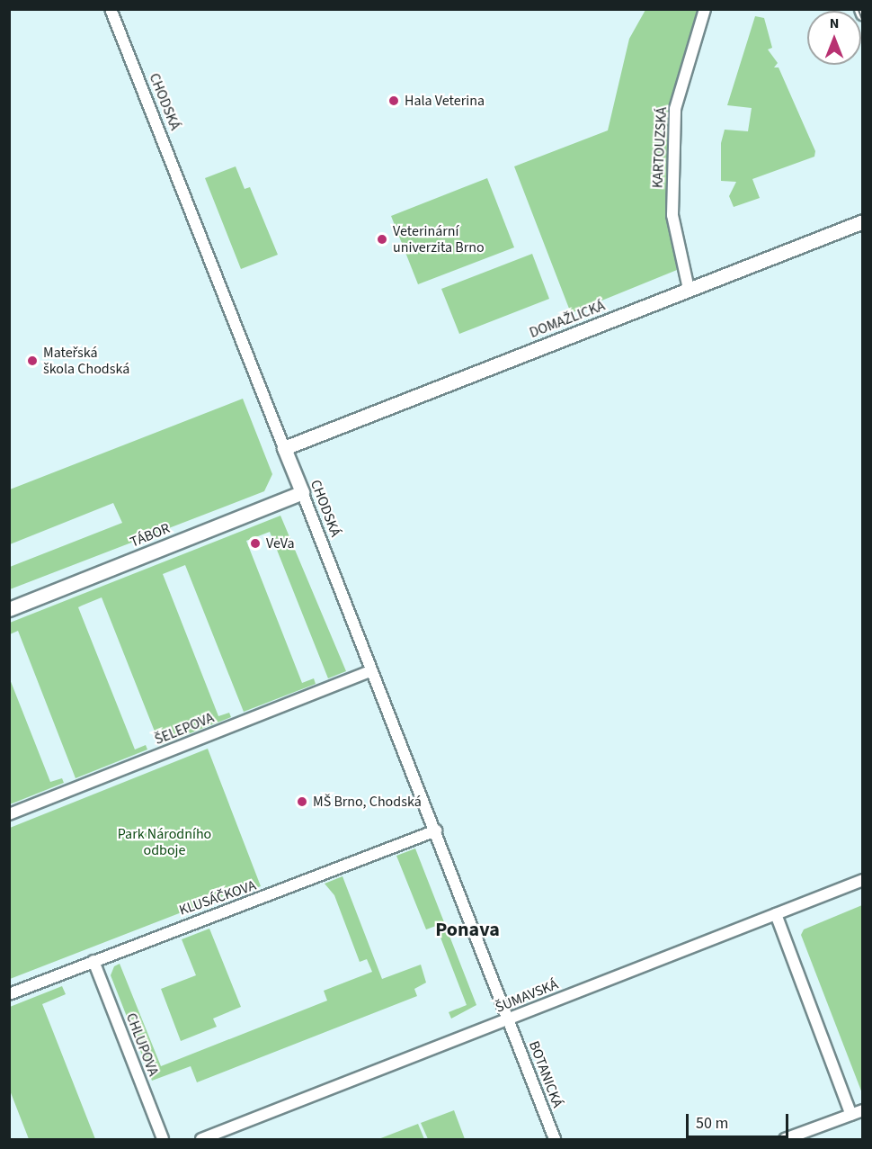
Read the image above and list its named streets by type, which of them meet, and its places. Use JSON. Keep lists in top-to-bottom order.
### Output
{
  "streets": {
    "street": [
      "CHODSKÁ",
      "KARTOUZSKÁ",
      "DOMAŽLICKÁ",
      "TÁBOR",
      "ŠELEPOVA",
      "KLUSÁČKOVA",
      "ŠUMAVSKÁ",
      "CHLUPOVA",
      "BOTANICKÁ"
    ]
  },
  "crossings": [
    ["CHODSKÁ", "DOMAŽLICKÁ"],
    ["CHODSKÁ", "TÁBOR"],
    ["CHODSKÁ", "ŠELEPOVA"],
    ["CHODSKÁ", "KLUSÁČKOVA"],
    ["CHODSKÁ", "ŠUMAVSKÁ"],
    ["CHODSKÁ", "BOTANICKÁ"],
    ["KARTOUZSKÁ", "DOMAŽLICKÁ"],
    ["KLUSÁČKOVA", "CHLUPOVA"],
    ["ŠUMAVSKÁ", "BOTANICKÁ"]
  ],
  "districts": ["Ponava"],
  "parks": ["Park Národního odboje"],
  "places": [
    "Hala Veterina",
    "Veterinární univerzita Brno",
    "Mateřská škola Chodská",
    "VeVa",
    "MŠ Brno, Chodská"
  ],
  "scale_bar": "50 m",
  "north": "top"
}
